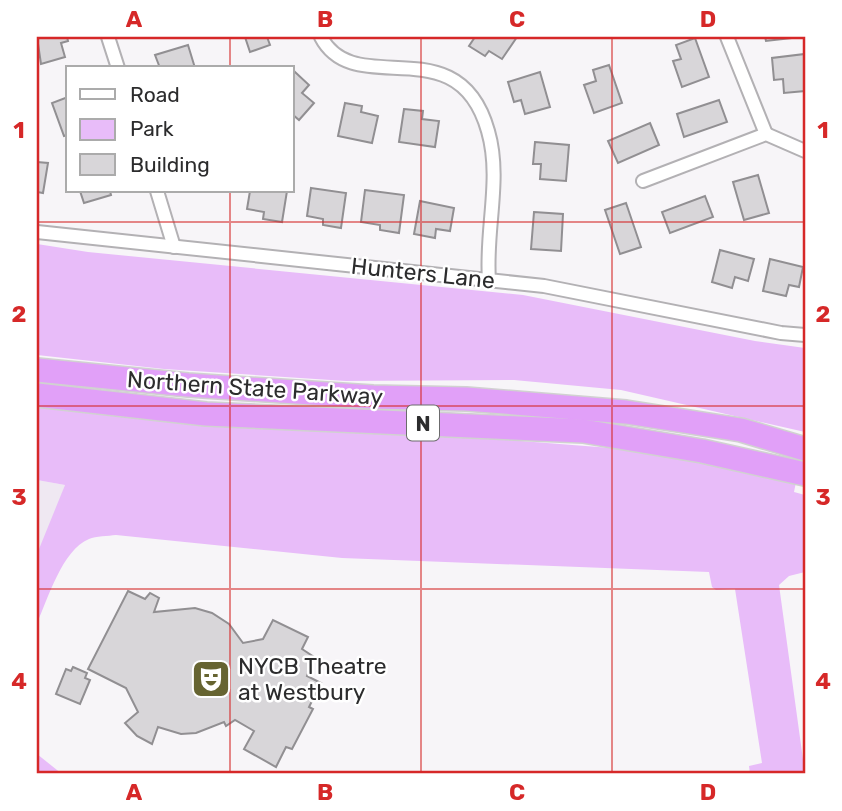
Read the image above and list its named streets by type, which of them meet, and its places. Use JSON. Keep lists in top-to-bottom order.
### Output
{
  "streets": {
    "highway": ["Northern State Parkway", "N"],
    "street": ["Hunters Lane"]
  },
  "places": {
    "theatre": ["NYCB Theatre at Westbury"]
  },
  "legend": ["Road", "Park", "Building"],
  "grid": {
    "columns": [
      "A",
      "B",
      "C",
      "D"
    ],
    "rows": [
      "1",
      "2",
      "3",
      "4"
    ]
  }
}
